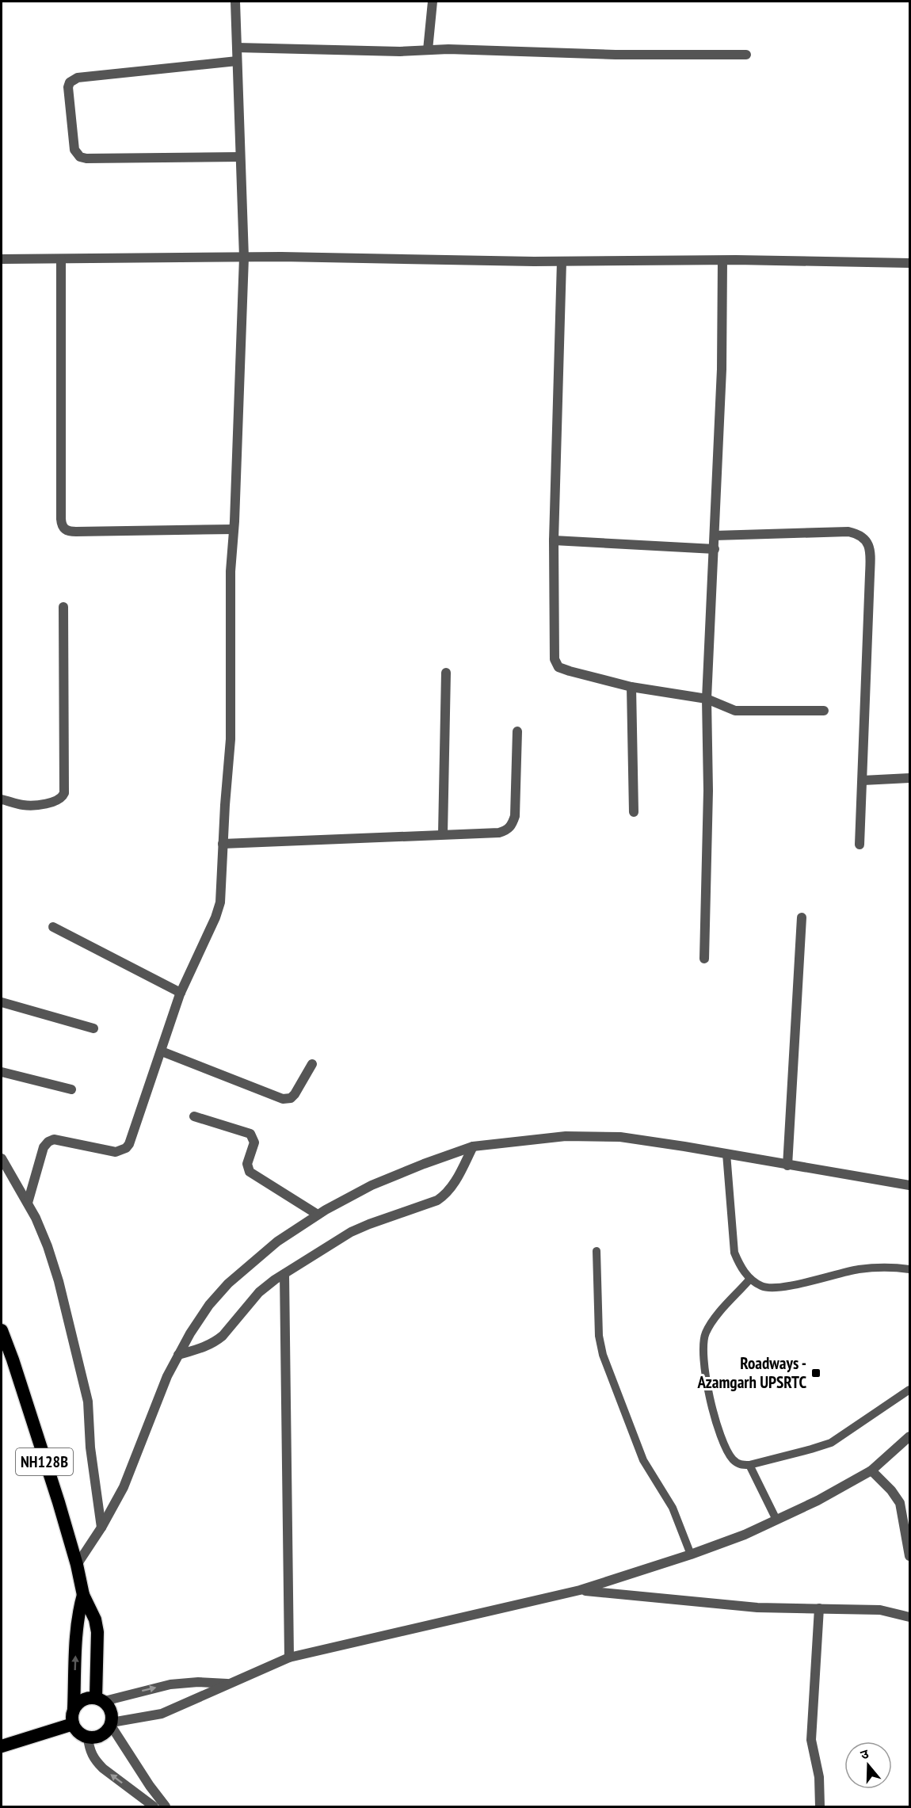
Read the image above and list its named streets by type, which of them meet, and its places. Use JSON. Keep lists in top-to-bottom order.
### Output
{
  "streets": {
    "highway": ["NH128B"]
  },
  "places": {
    "transit": ["Roadways - Azamgarh UPSRTC"]
  },
  "north": "top"
}
